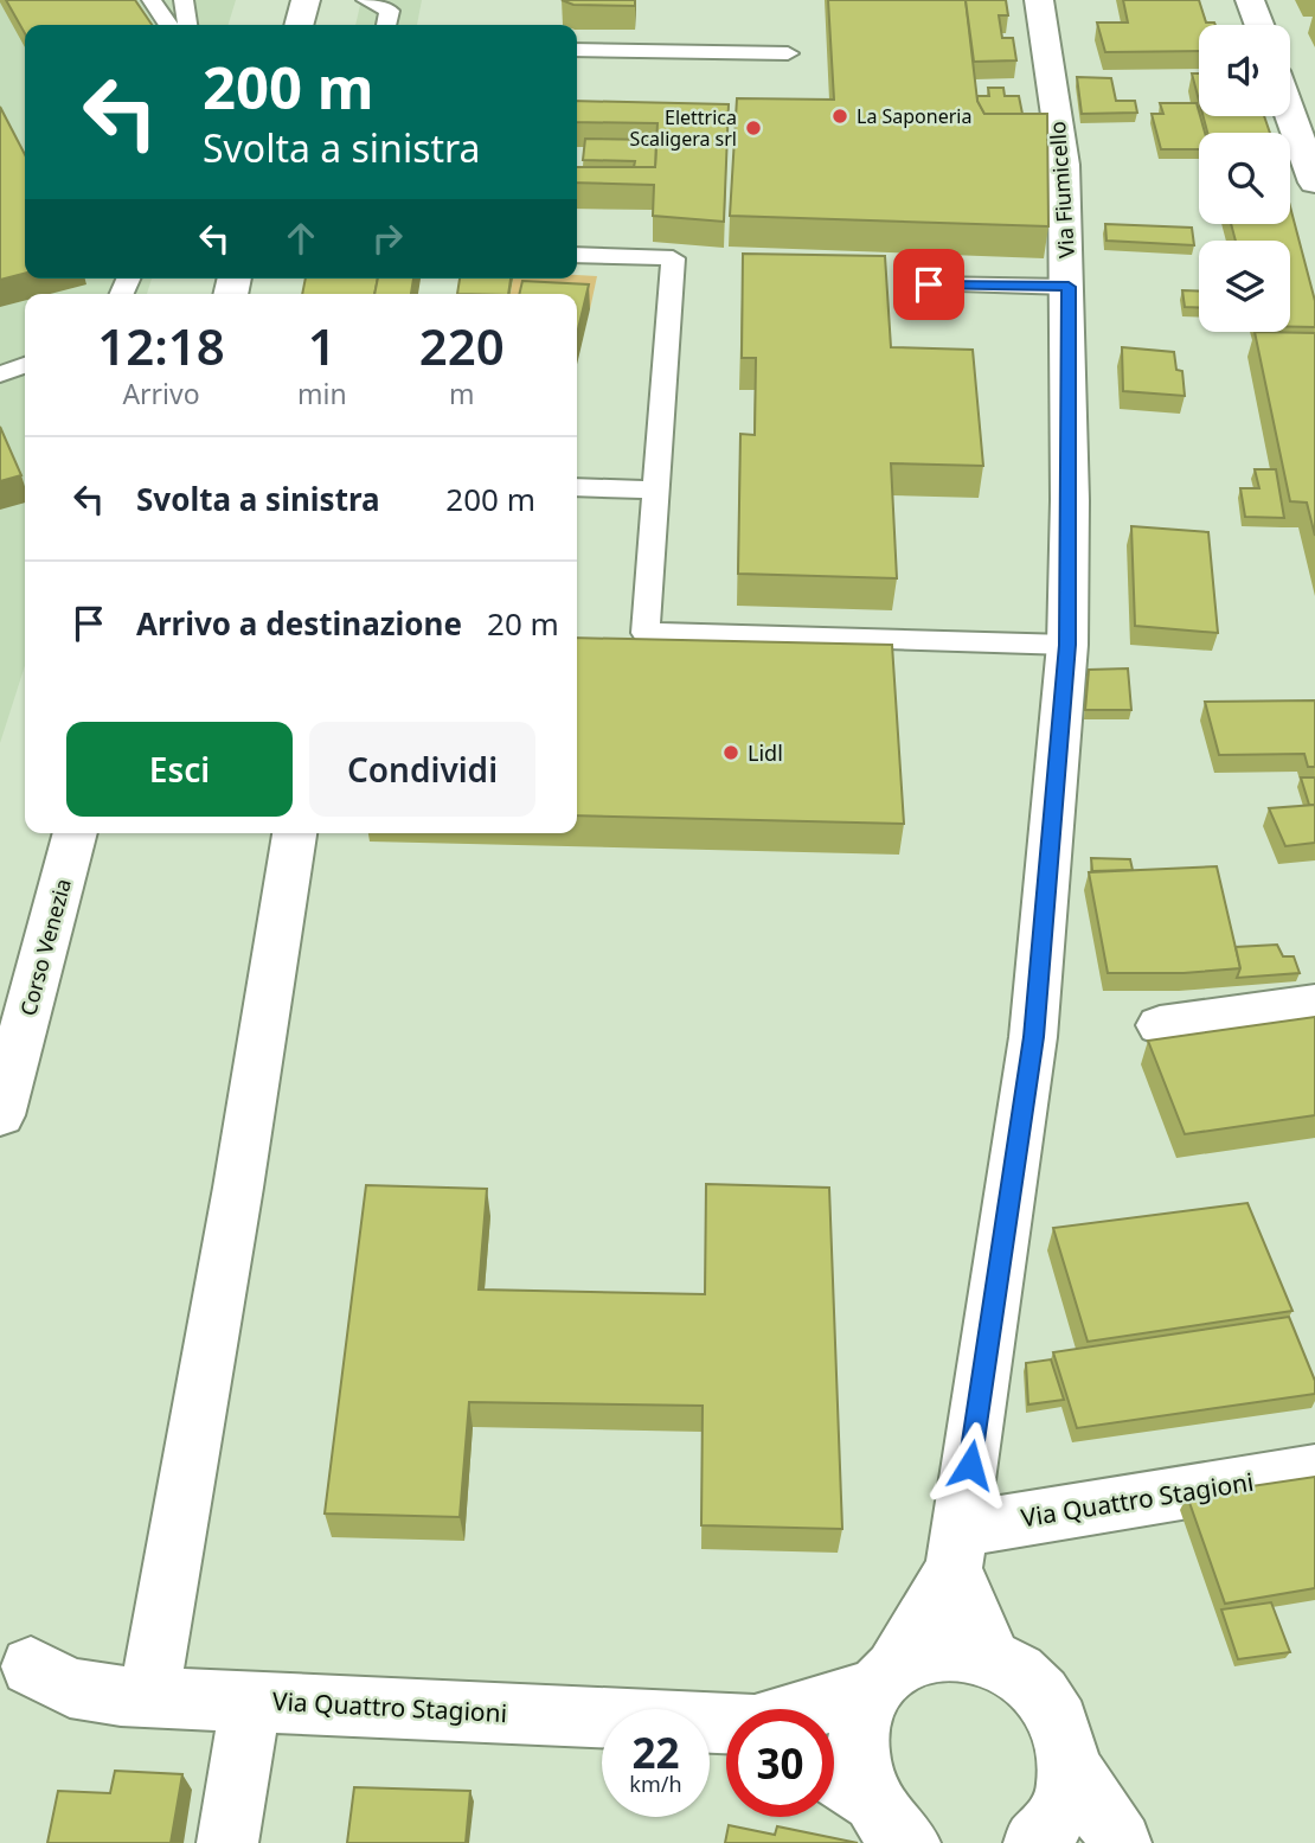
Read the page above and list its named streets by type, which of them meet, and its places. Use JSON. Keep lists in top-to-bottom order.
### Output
{
  "streets": {
    "street": ["Via Fiumicello", "Corso Venezia", "Via Quattro Stagioni"]
  },
  "crossings": [
    ["Via Fiumicello", "Via Quattro Stagioni"]
  ],
  "places": ["La Saponeria", "Elettrica Scaligera srl", "Lidl"],
  "page": {
    "turn": ["200 m", "Svolta a sinistra"],
    "eta": [
      "12:18",
      "Arrivo",
      "1",
      "min",
      "220",
      "m"
    ],
    "list": [
      {
        "name": "Svolta a sinistra",
        "value": "200 m"
      },
      {
        "name": "Arrivo a destinazione",
        "value": "20 m"
      }
    ],
    "buttons": ["Esci", "Condividi"],
    "speed": "22 km/h",
    "limit": "30"
  }
}
